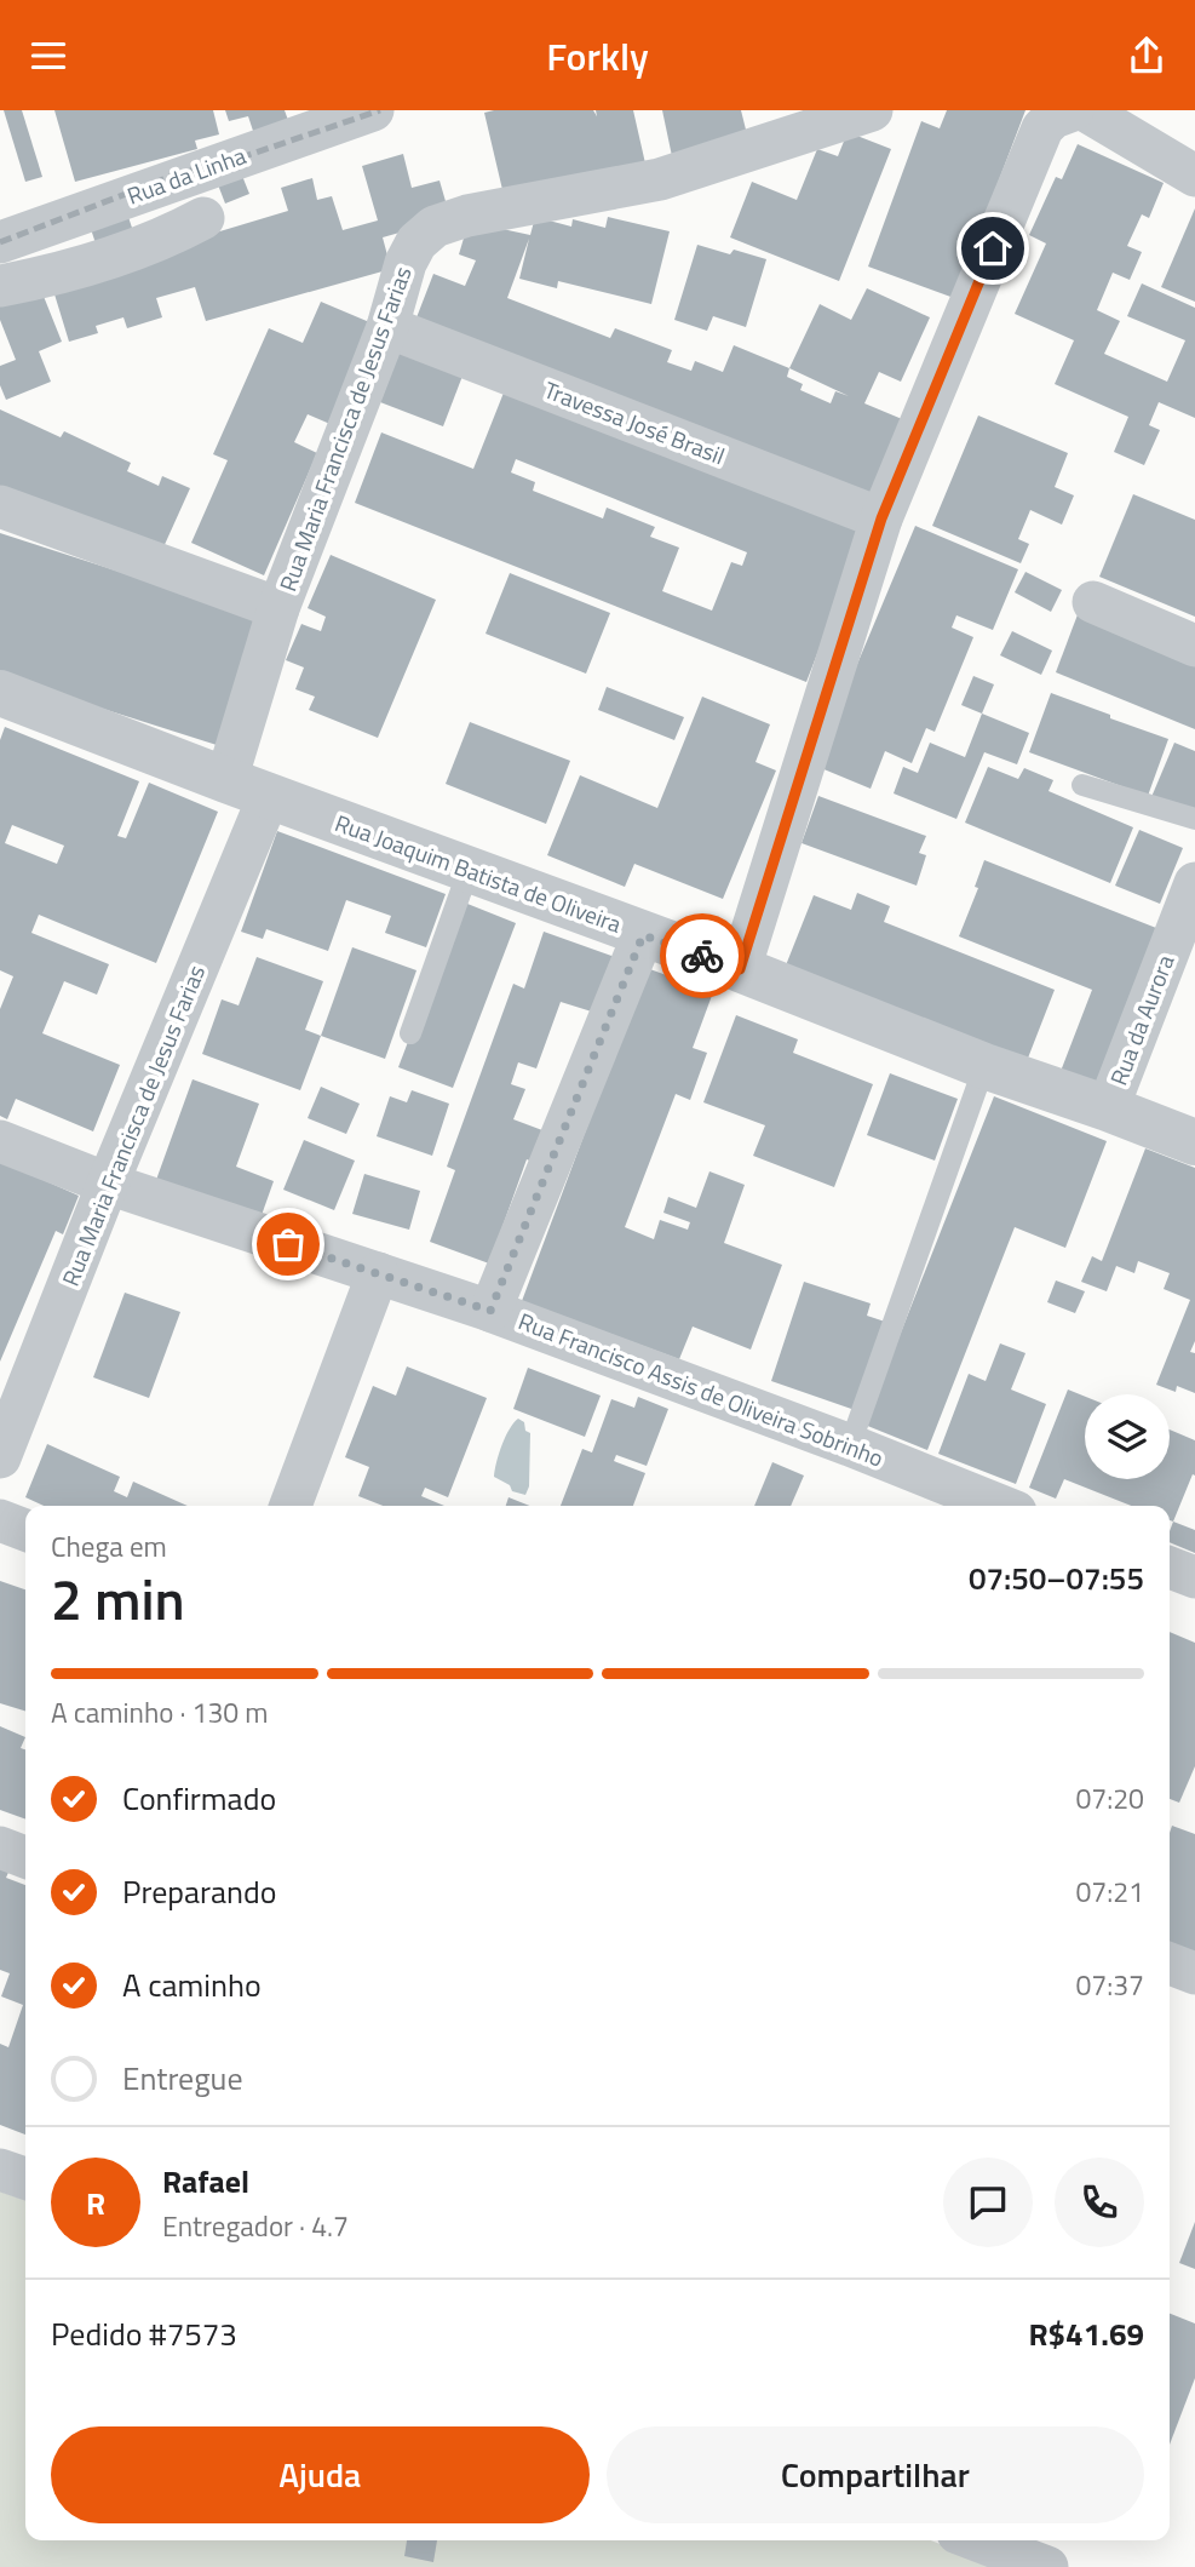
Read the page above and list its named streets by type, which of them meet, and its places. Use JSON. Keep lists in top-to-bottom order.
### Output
{
  "streets": {
    "street": [
      "Rua da Linha",
      "Travessa José Brasil",
      "Rua Maria Francisca de Jesus Farias",
      "Rua Joaquim Batista de Oliveira",
      "Rua da Aurora",
      "Rua Francisco Assis de Oliveira Sobrinho"
    ]
  },
  "crossings": [
    ["Travessa José Brasil", "Rua Maria Francisca de Jesus Farias"],
    ["Rua Maria Francisca de Jesus Farias", "Rua Joaquim Batista de Oliveira"],
    ["Rua Maria Francisca de Jesus Farias", "Rua Francisco Assis de Oliveira Sobrinho"],
    ["Rua Joaquim Batista de Oliveira", "Rua da Aurora"]
  ],
  "page": {
    "header": "Forkly",
    "heading": ["2 min", "Chega em", "07:50–07:55"],
    "panel": [
      "Rafael",
      "Entregador · 4.7",
      "Pedido #7573",
      "R$41.69"
    ],
    "bar": "A caminho · 130 m",
    "list": [
      ["Confirmado", "07:20"],
      ["Preparando", "07:21"],
      ["A caminho", "07:37"],
      "Entregue"
    ],
    "round": "R",
    "buttons": ["Ajuda", "Compartilhar"]
  }
}
